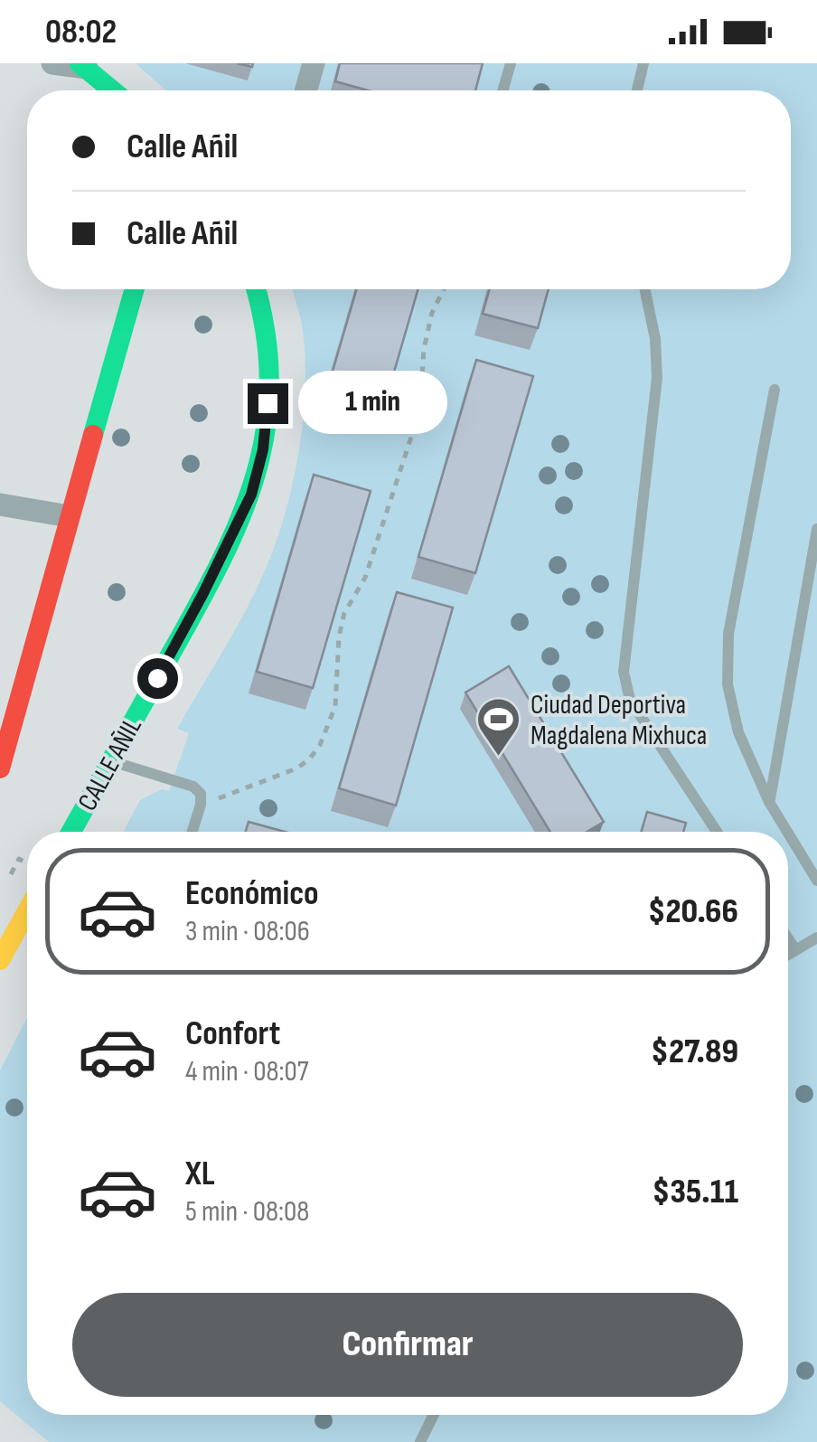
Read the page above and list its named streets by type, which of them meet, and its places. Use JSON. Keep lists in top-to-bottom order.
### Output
{
  "streets": {
    "main road": ["CALLE AÑIL"]
  },
  "places": {
    "sports": ["Ciudad Deportiva Magdalena Mixhuca"]
  },
  "page": {
    "status": "08:02",
    "banner": ["Calle Añil", "Calle Añil"],
    "bubble": "1 min",
    "list": [
      {
        "name": "Económico",
        "note": "3 min · 08:06",
        "value": "$20.66"
      },
      {
        "name": "Confort",
        "note": "4 min · 08:07",
        "value": "$27.89"
      },
      {
        "name": "XL",
        "note": "5 min · 08:08",
        "value": "$35.11"
      }
    ],
    "buttons": "Confirmar"
  }
}
